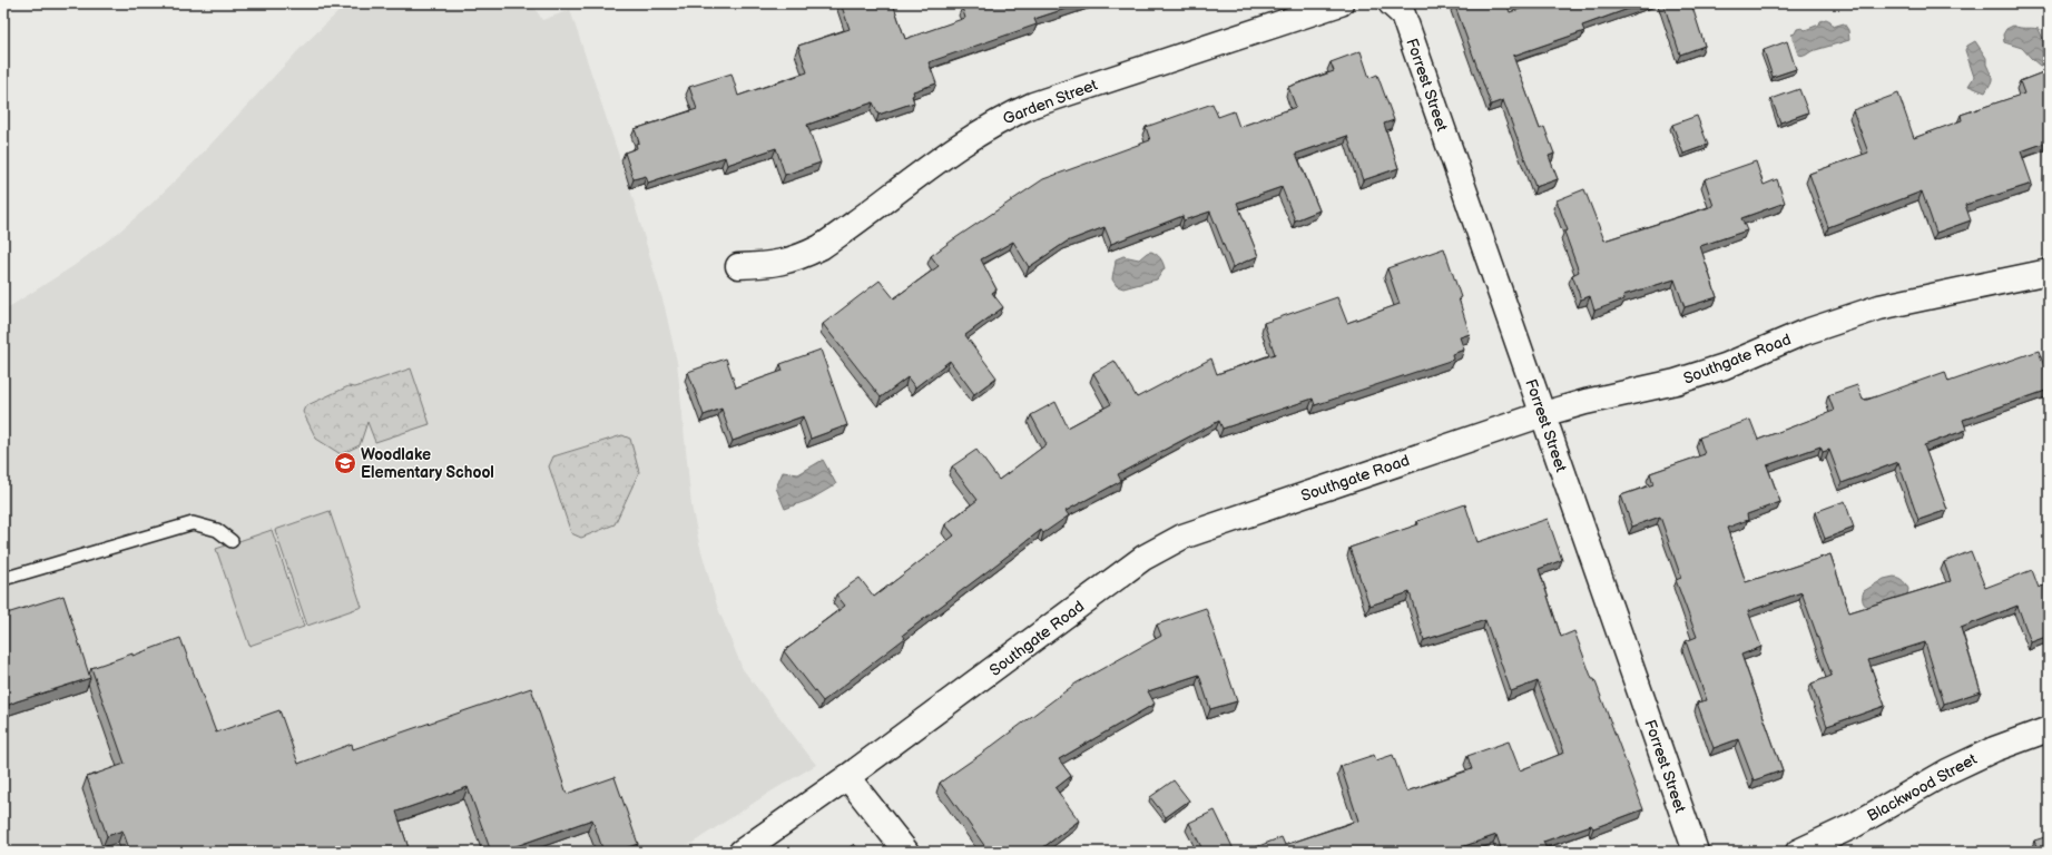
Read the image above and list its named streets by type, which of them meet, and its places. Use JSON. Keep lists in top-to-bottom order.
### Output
{
  "streets": {
    "street": [
      "Forrest Street",
      "Garden Street",
      "Southgate Road",
      "Blackwood Street"
    ]
  },
  "crossings": [
    ["Forrest Street", "Southgate Road"]
  ],
  "places": {
    "school or university": ["Woodlake Elementary School"]
  }
}
